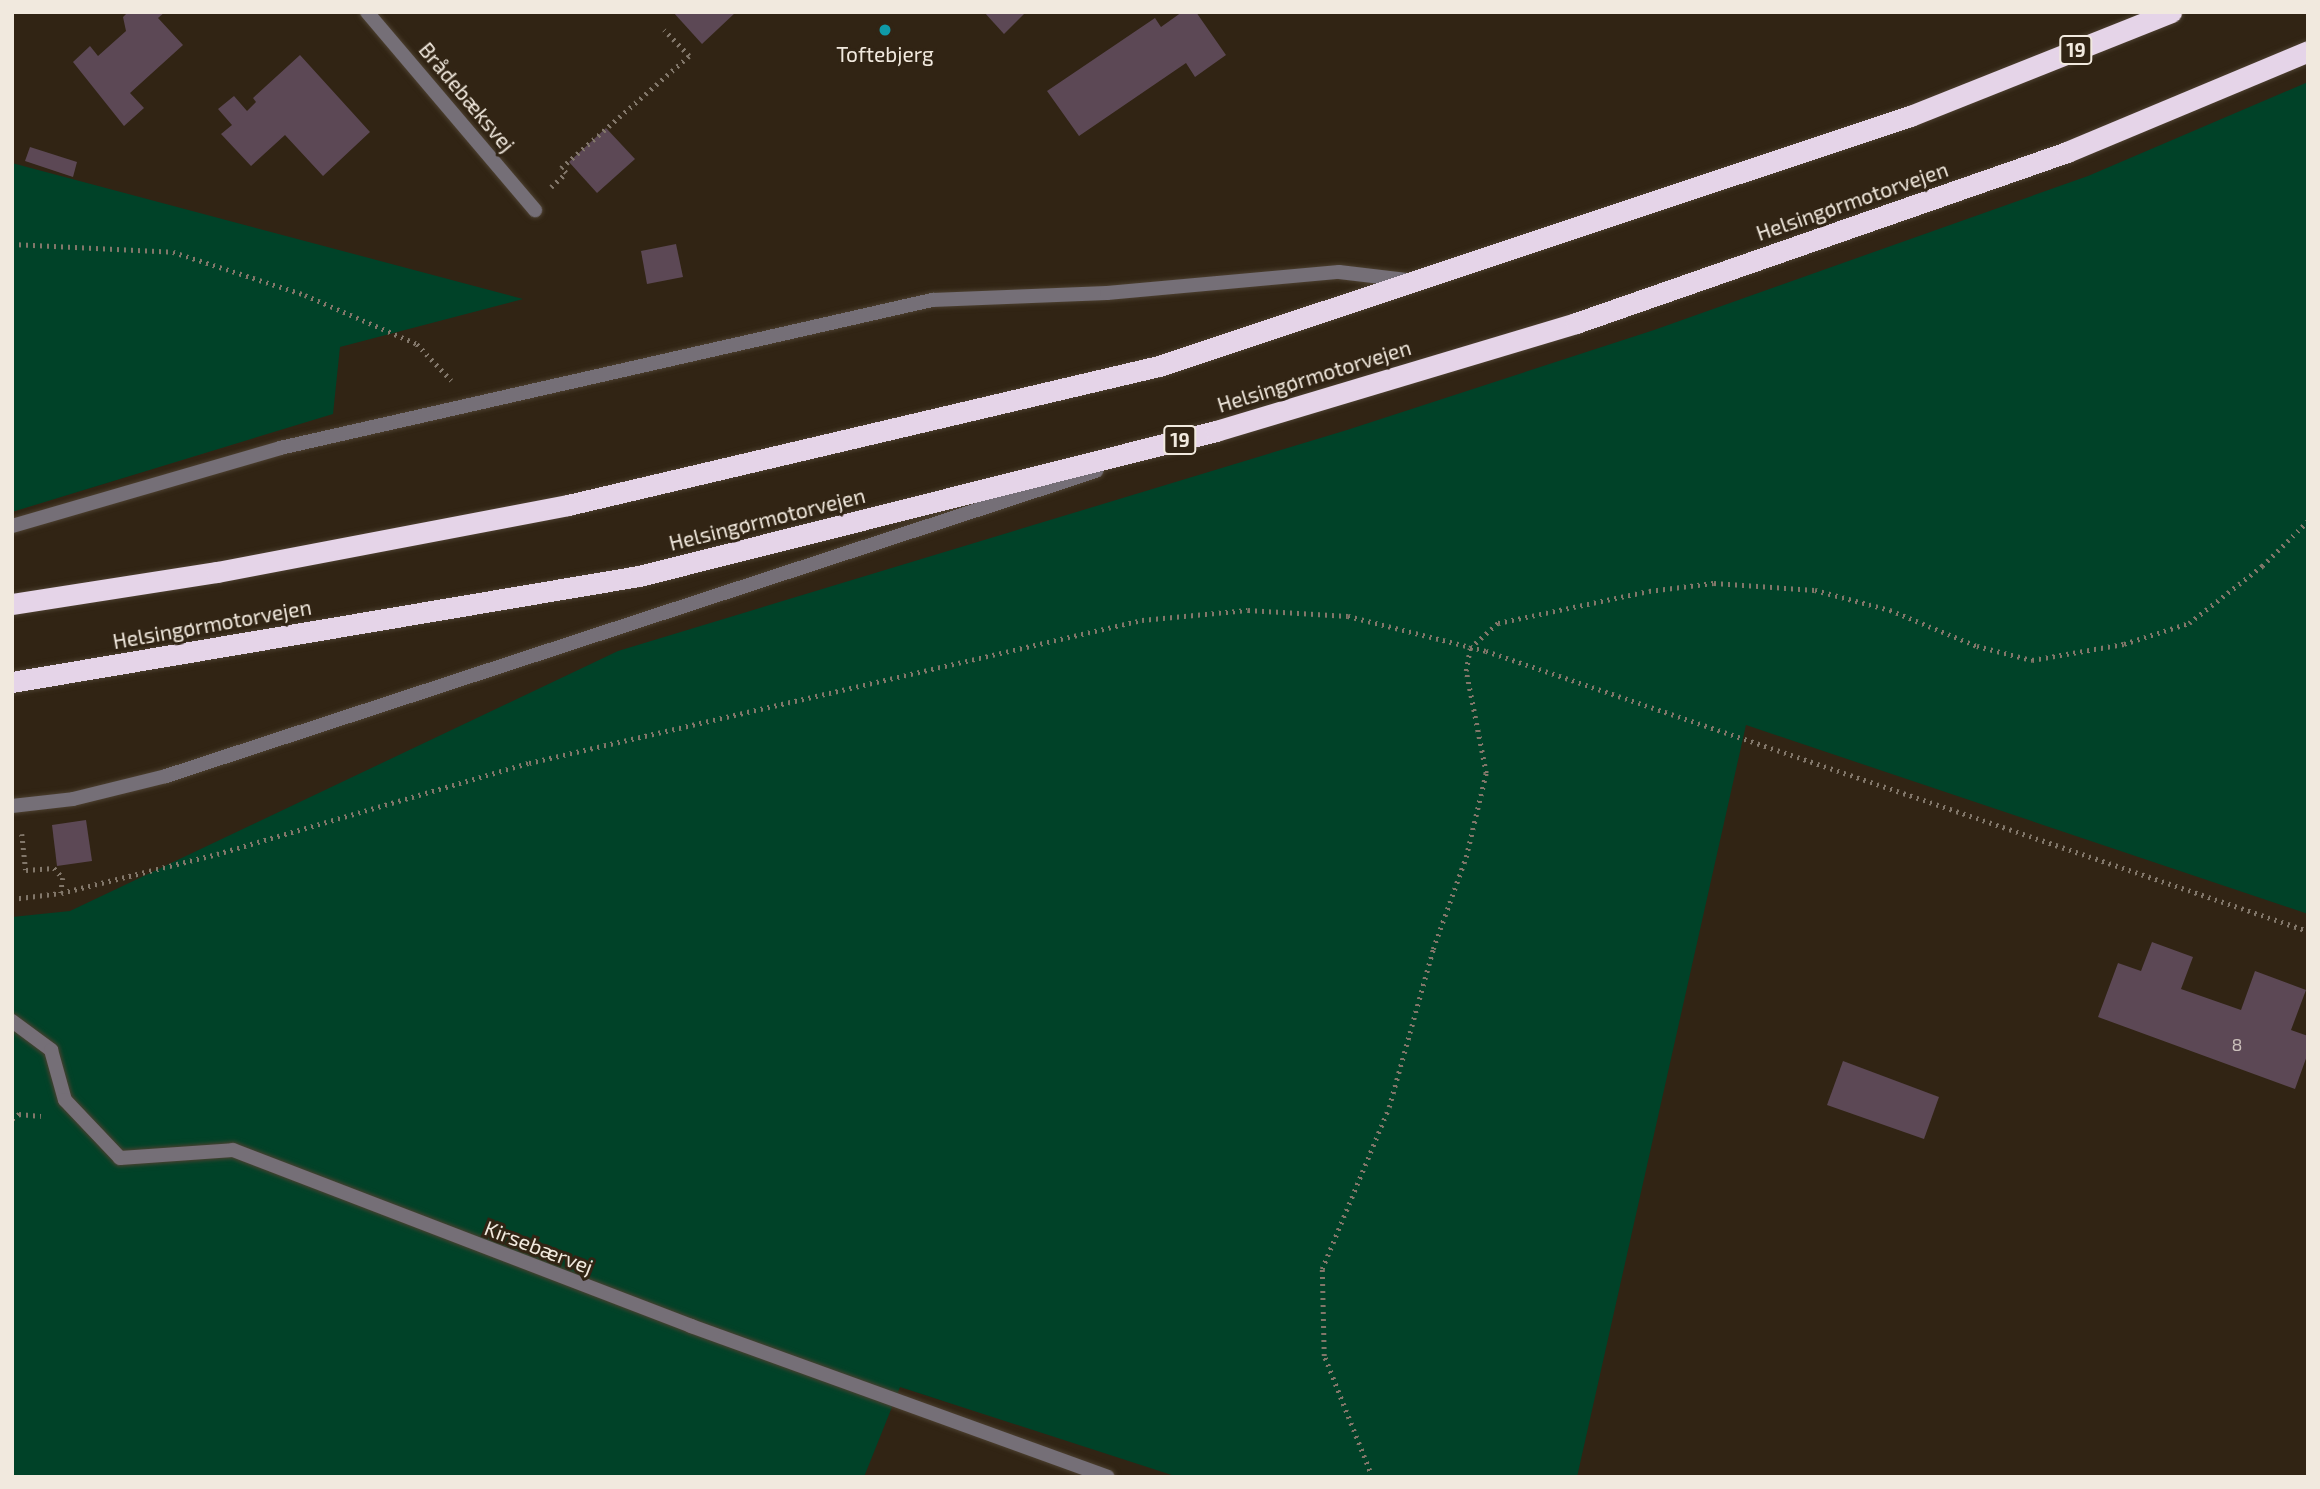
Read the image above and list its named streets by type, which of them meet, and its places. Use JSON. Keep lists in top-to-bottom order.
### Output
{
  "streets": {
    "highway": ["19", "Helsingørmotorvejen"],
    "street": ["Brådebæksvej", "Kirsebærvej"]
  },
  "places": ["Toftebjerg"],
  "house_numbers": ["8"]
}
